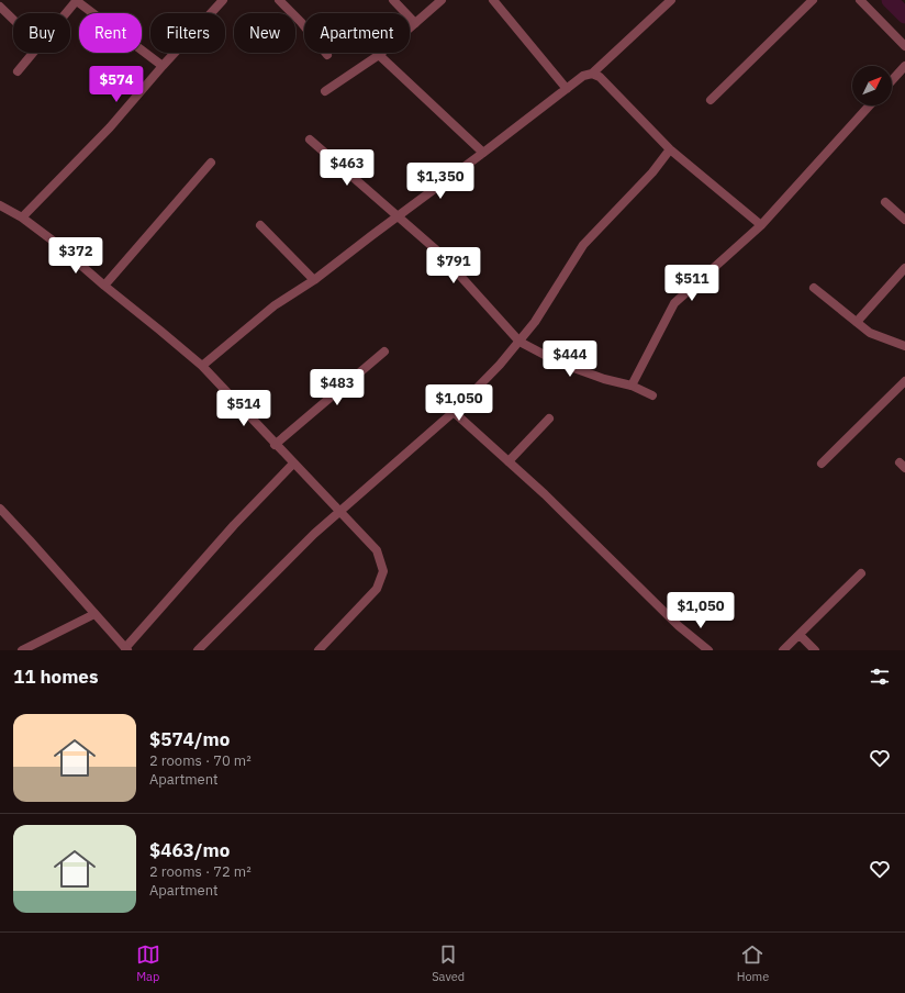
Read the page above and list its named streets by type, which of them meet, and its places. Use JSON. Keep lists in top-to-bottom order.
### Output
{
  "north": "top right",
  "page": {
    "chip": [
      "Buy",
      "Rent",
      "Filters",
      "New",
      "Apartment"
    ],
    "price": [
      "$574",
      "$463",
      "$1,350",
      "$372",
      "$791",
      "$511",
      "$444",
      "$483",
      "$1,050",
      "$514",
      "$1,050"
    ],
    "heading": "11 homes",
    "list": [
      {
        "name": "$574/mo",
        "note": "2 rooms · 70 m² · Apartment"
      },
      {
        "name": "$463/mo",
        "note": "2 rooms · 72 m² · Apartment"
      }
    ],
    "tabs": ["Map", "Saved", "Home"]
  }
}
